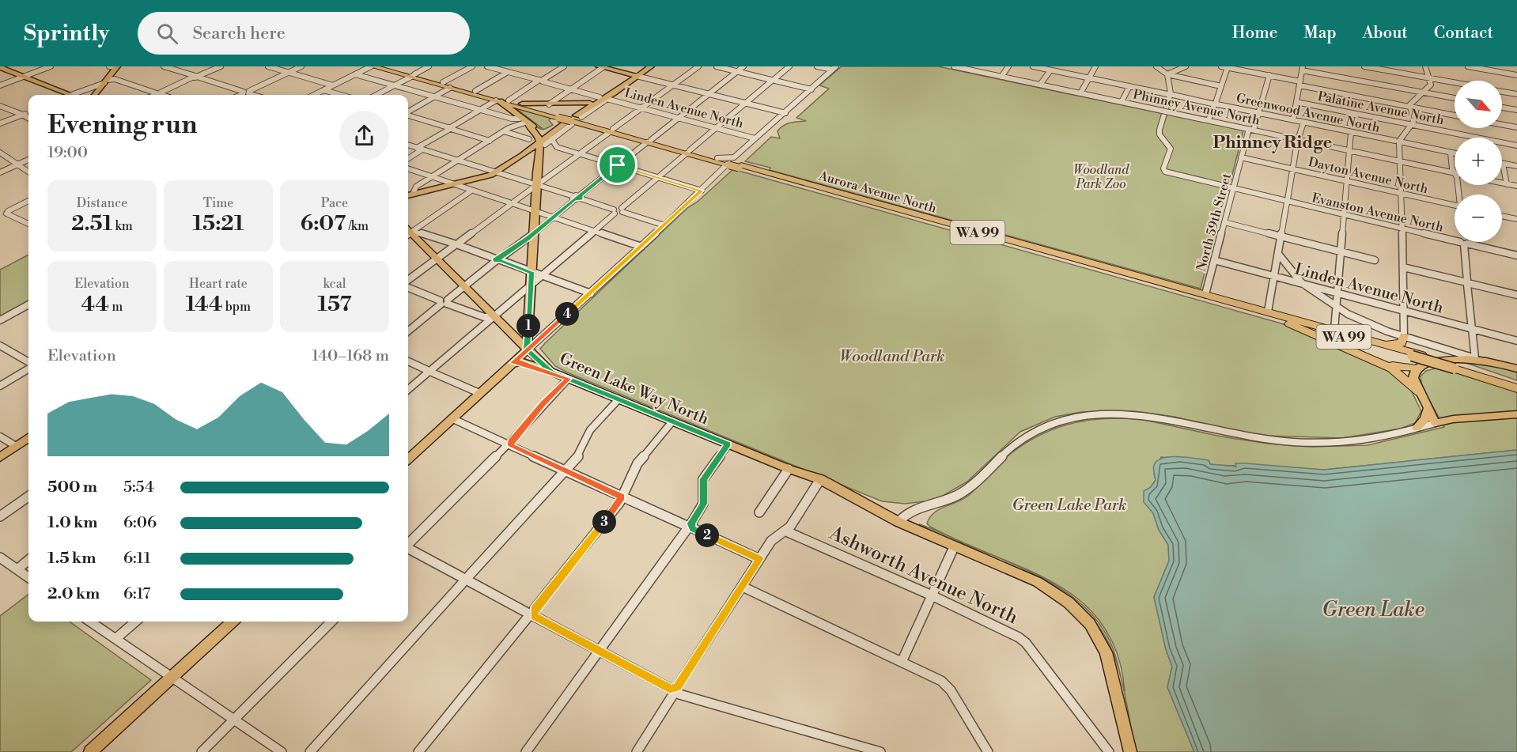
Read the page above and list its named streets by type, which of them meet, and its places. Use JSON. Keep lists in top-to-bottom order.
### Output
{
  "streets": {
    "highway": ["Aurora Avenue North", "WA 99"],
    "main road": ["Green Lake Way North"],
    "street": [
      "Phinney Avenue North",
      "Linden Avenue North",
      "Palatine Avenue North",
      "Greenwood Avenue North",
      "Dayton Avenue North",
      "Evanston Avenue North",
      "North 59th Street",
      "Ashworth Avenue North"
    ]
  },
  "crossings": [
    ["Phinney Avenue North", "Evanston Avenue North"],
    ["Phinney Avenue North", "North 59th Street"],
    ["Linden Avenue North", "North 59th Street"],
    ["Greenwood Avenue North", "North 59th Street"],
    ["Dayton Avenue North", "North 59th Street"],
    ["Aurora Avenue North", "North 59th Street"],
    ["Evanston Avenue North", "North 59th Street"]
  ],
  "districts": ["Phinney Ridge"],
  "water": ["Green Lake"],
  "parks": ["Woodland Park Zoo", "Woodland Park", "Green Lake Park"],
  "north": "bottom right",
  "page": {
    "header": "Sprintly",
    "search": "Search here",
    "nav": [
      "Home",
      "Map",
      "About",
      "Contact"
    ],
    "map_buttons": ["+", "−"],
    "heading": ["Evening run", "19:00"],
    "stats": [
      ["Distance", "2.51 km"],
      ["Time", "15:21"],
      ["Pace", "6:07 /km"],
      ["Elevation", "44 m"],
      ["Heart rate", "144 bpm"],
      ["kcal", "157"]
    ],
    "pins": [
      "4",
      "1",
      "3",
      "2"
    ],
    "chart": ["Elevation", "140–168 m"],
    "list": [
      {
        "name": "500 m",
        "note": "5:54"
      },
      {
        "name": "1.0 km",
        "note": "6:06"
      },
      {
        "name": "1.5 km",
        "note": "6:11"
      },
      {
        "name": "2.0 km",
        "note": "6:17"
      }
    ]
  }
}
